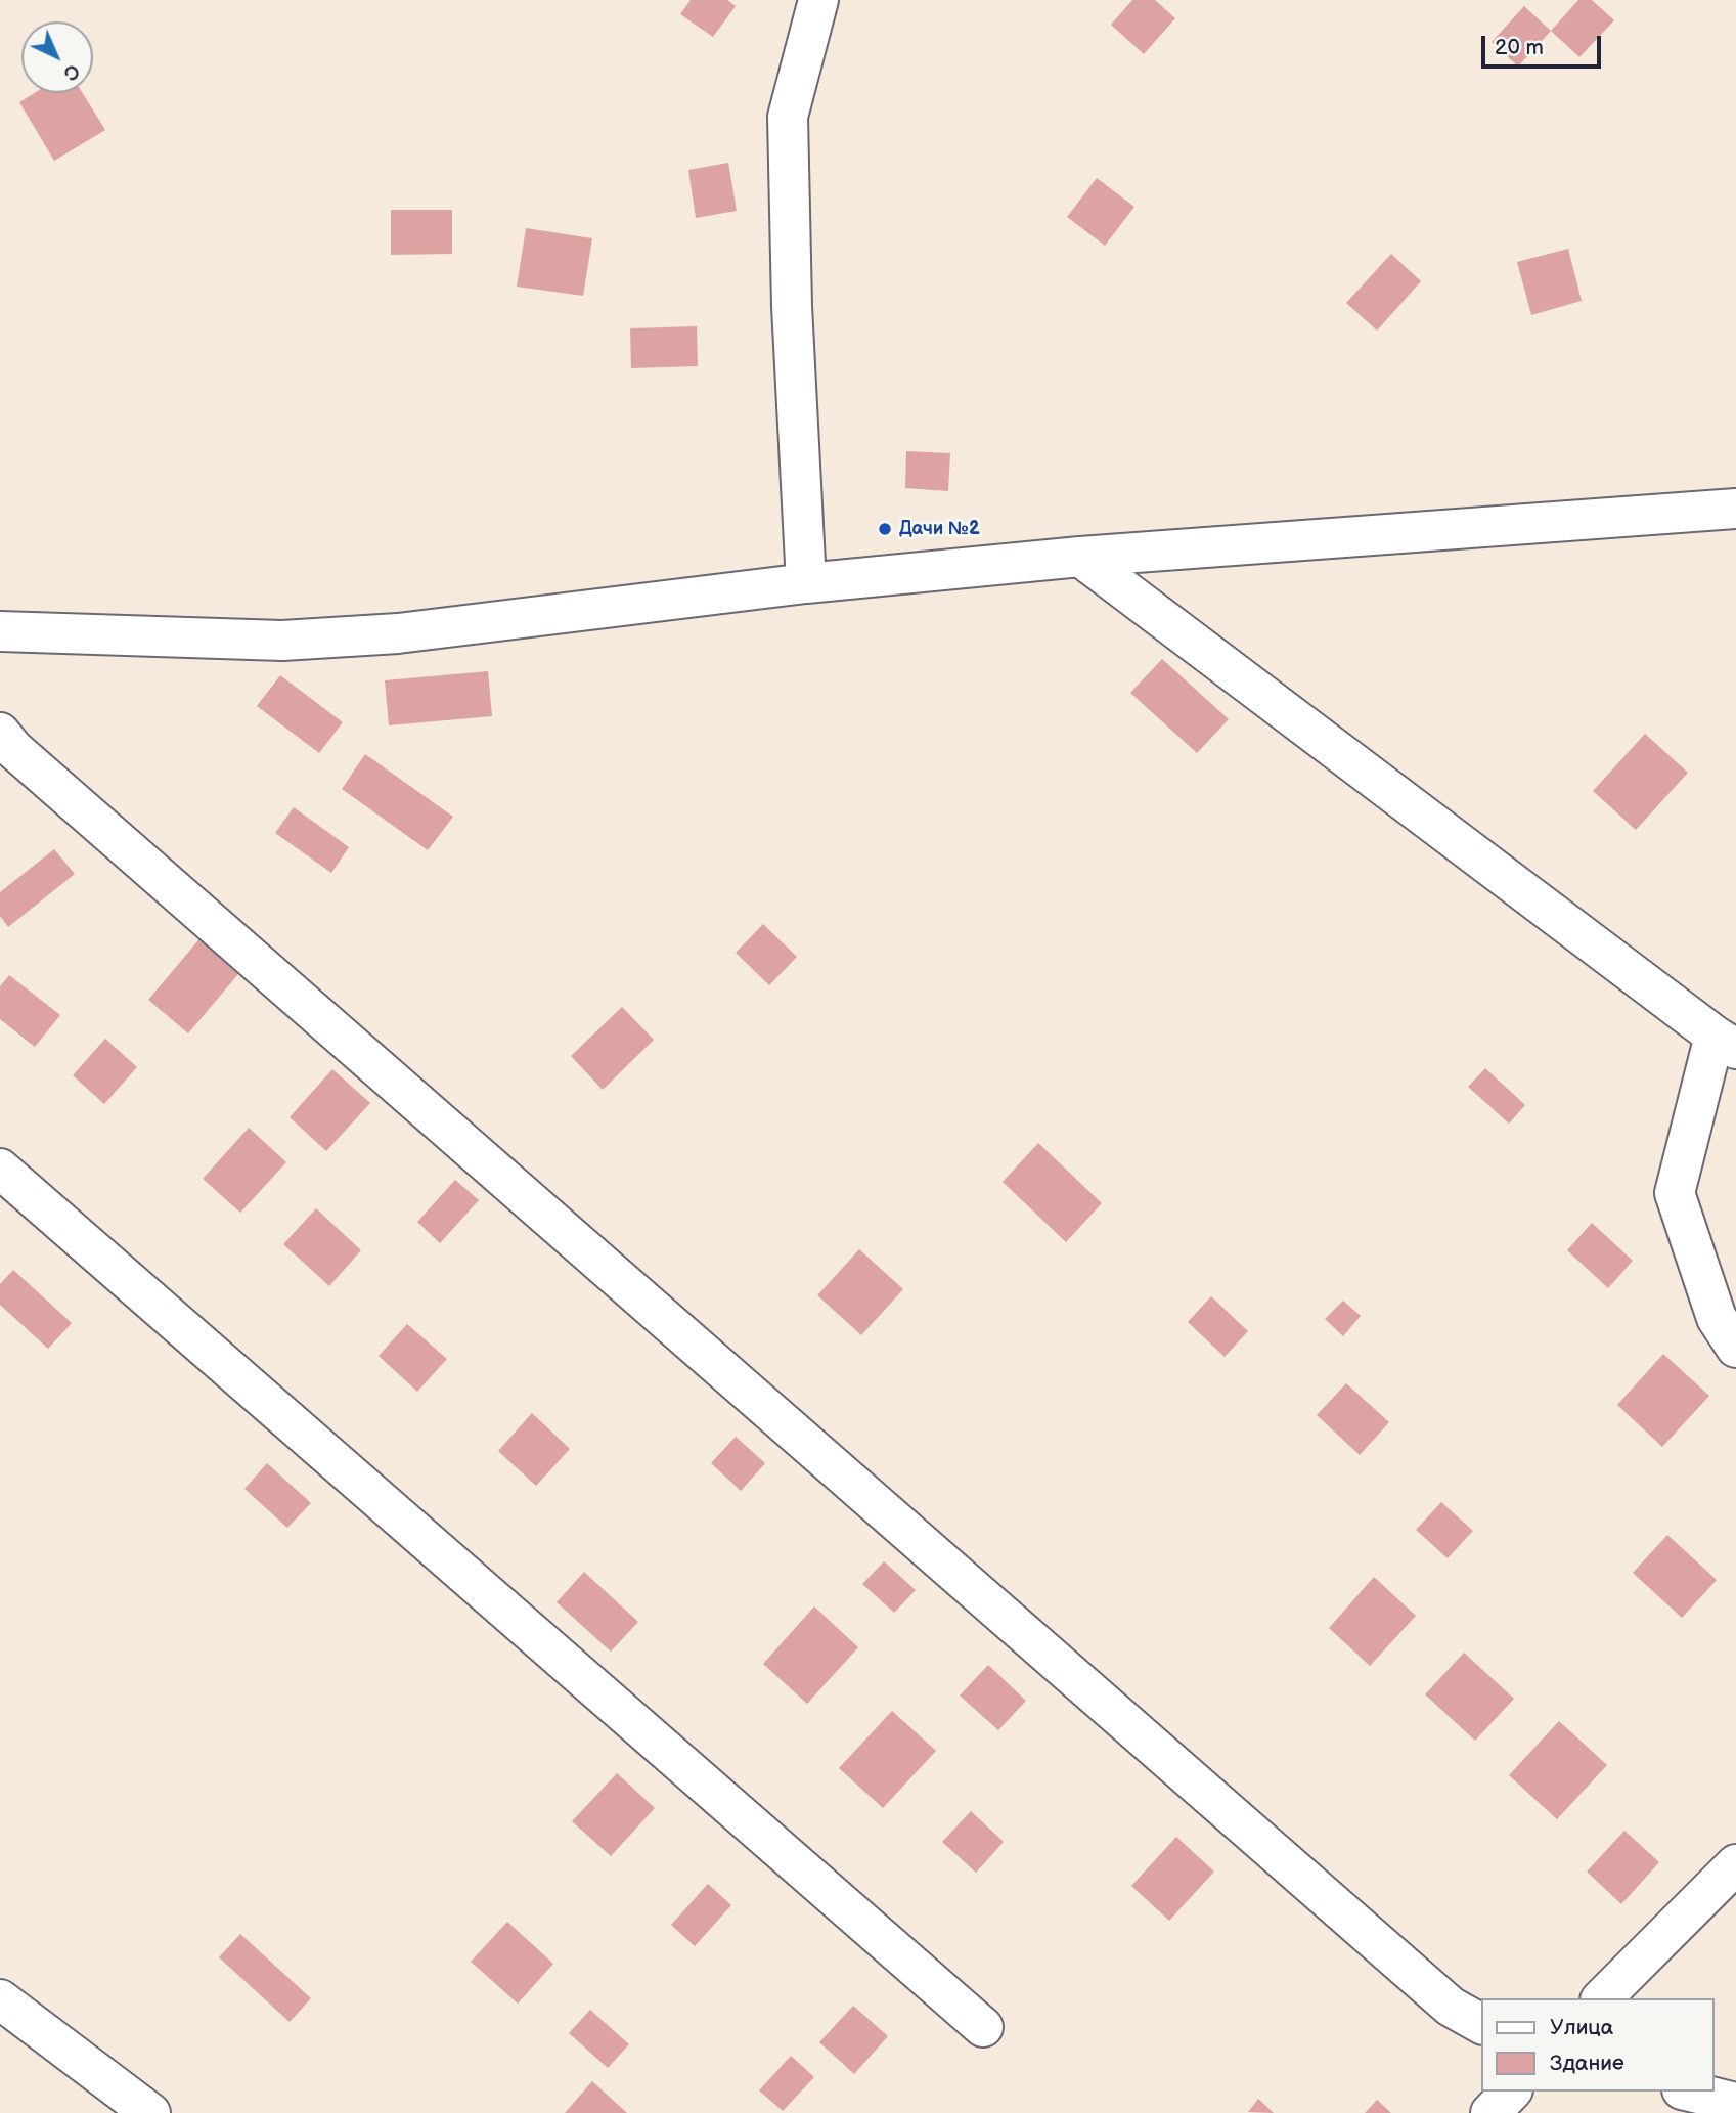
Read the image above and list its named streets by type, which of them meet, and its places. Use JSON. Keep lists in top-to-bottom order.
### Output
{
  "places": ["Дачи №2"],
  "legend": ["Улица", "Здание"],
  "scale_bar": "20 m",
  "north": "bottom right"
}
